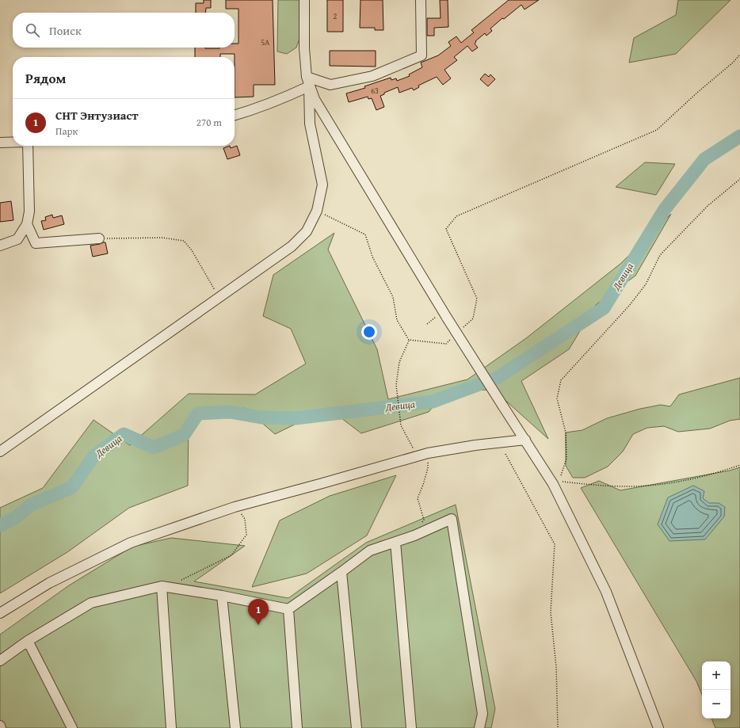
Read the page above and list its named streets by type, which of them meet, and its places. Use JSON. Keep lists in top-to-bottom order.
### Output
{
  "water": ["Девица"],
  "house_numbers": ["2", "5А", "63"],
  "page": {
    "search": "Поиск",
    "heading": "Рядом",
    "list": [
      {
        "mark": "1",
        "name": "СНТ Энтузиаст",
        "note": "Парк",
        "value": "270 m"
      }
    ],
    "pins": "1",
    "map_buttons": ["+", "−"]
  }
}
